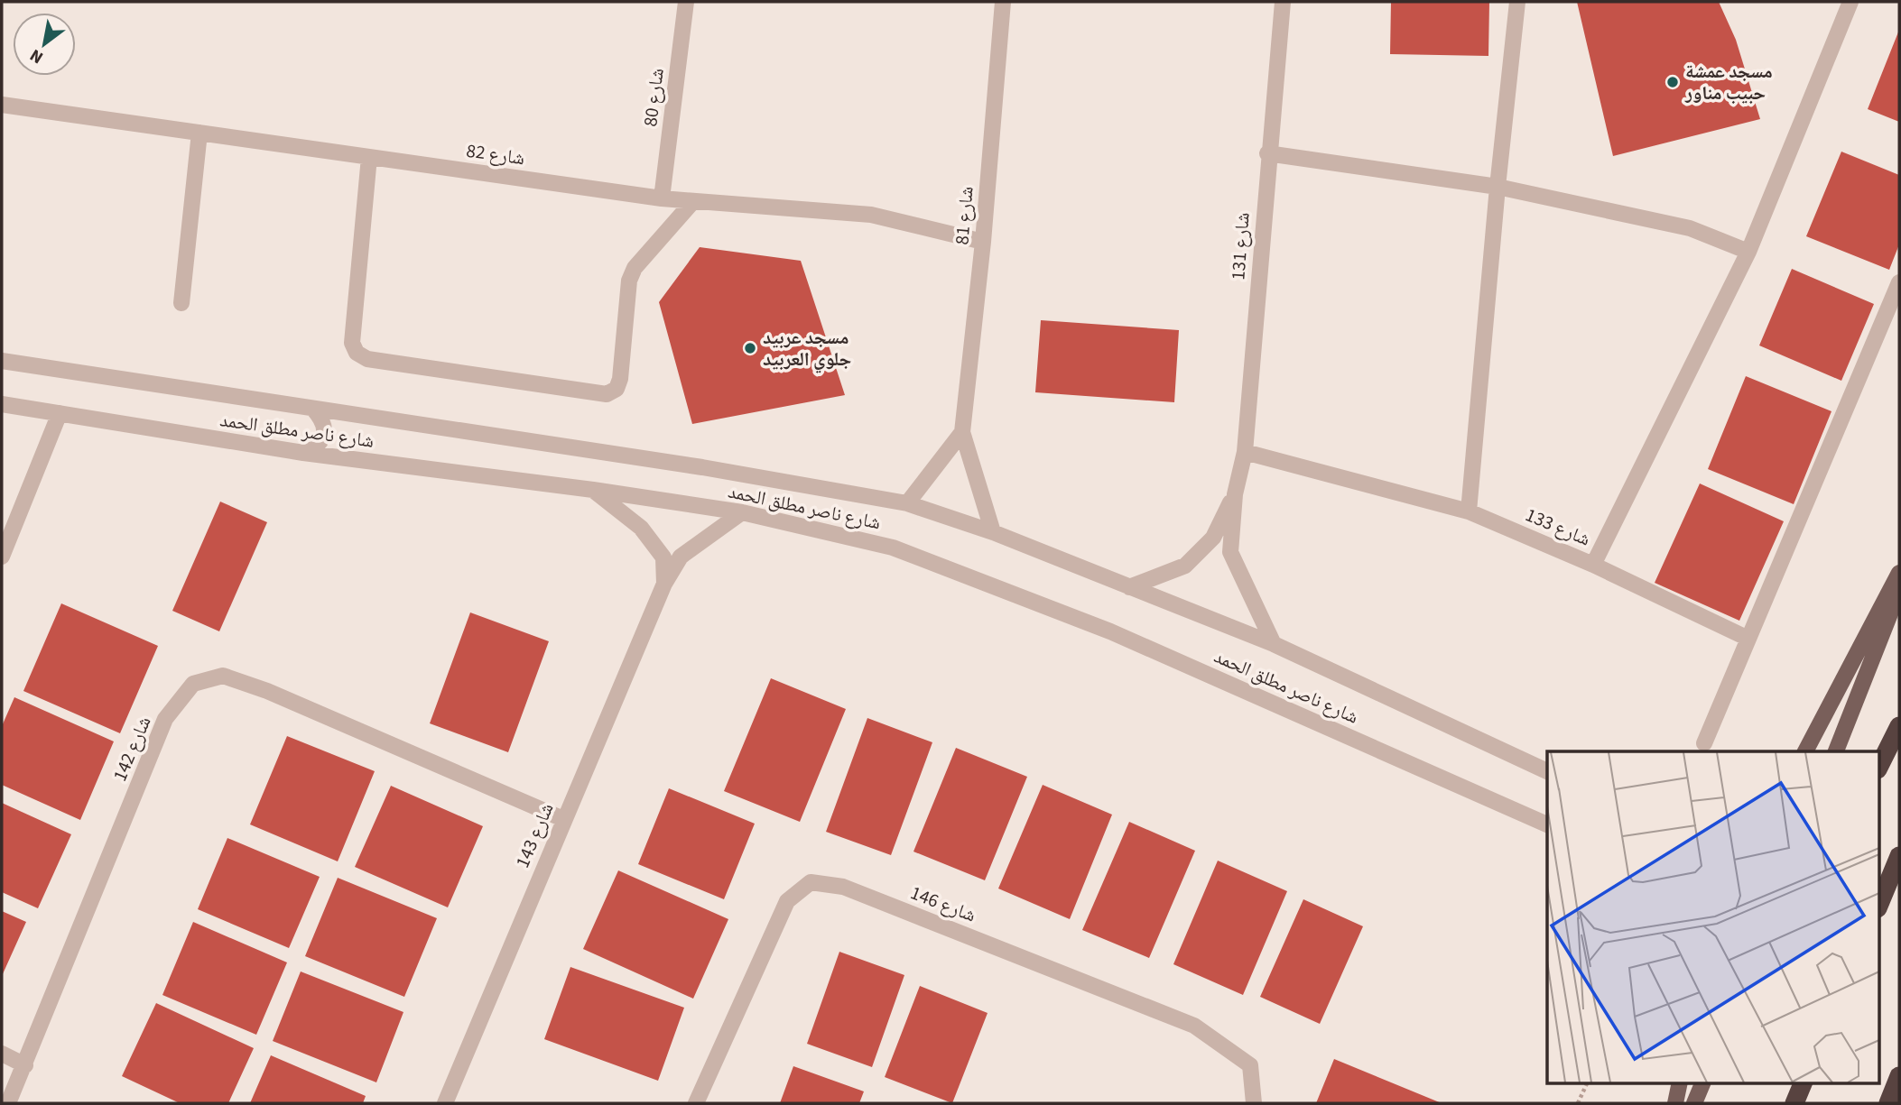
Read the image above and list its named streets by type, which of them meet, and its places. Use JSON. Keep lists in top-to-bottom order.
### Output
{
  "streets": {
    "street": [
      "شارع 80",
      "شارع 82",
      "شارع 81",
      "شارع 131",
      "شارع ناصر مطلق الحمد",
      "شارع 133",
      "شارع 142",
      "شارع 143",
      "شارع 146"
    ]
  },
  "crossings": [
    ["شارع 80", "شارع 82"],
    ["شارع 82", "شارع 81"],
    ["شارع 81", "شارع ناصر مطلق الحمد"],
    ["شارع 131", "شارع ناصر مطلق الحمد"],
    ["شارع 131", "شارع 133"],
    ["شارع ناصر مطلق الحمد", "شارع 143"],
    ["شارع 142", "شارع 143"]
  ],
  "places": ["مسجد عمشة حبيب مناور", "مسجد عربيد جلوي العربيد"],
  "north": "bottom left"
}
